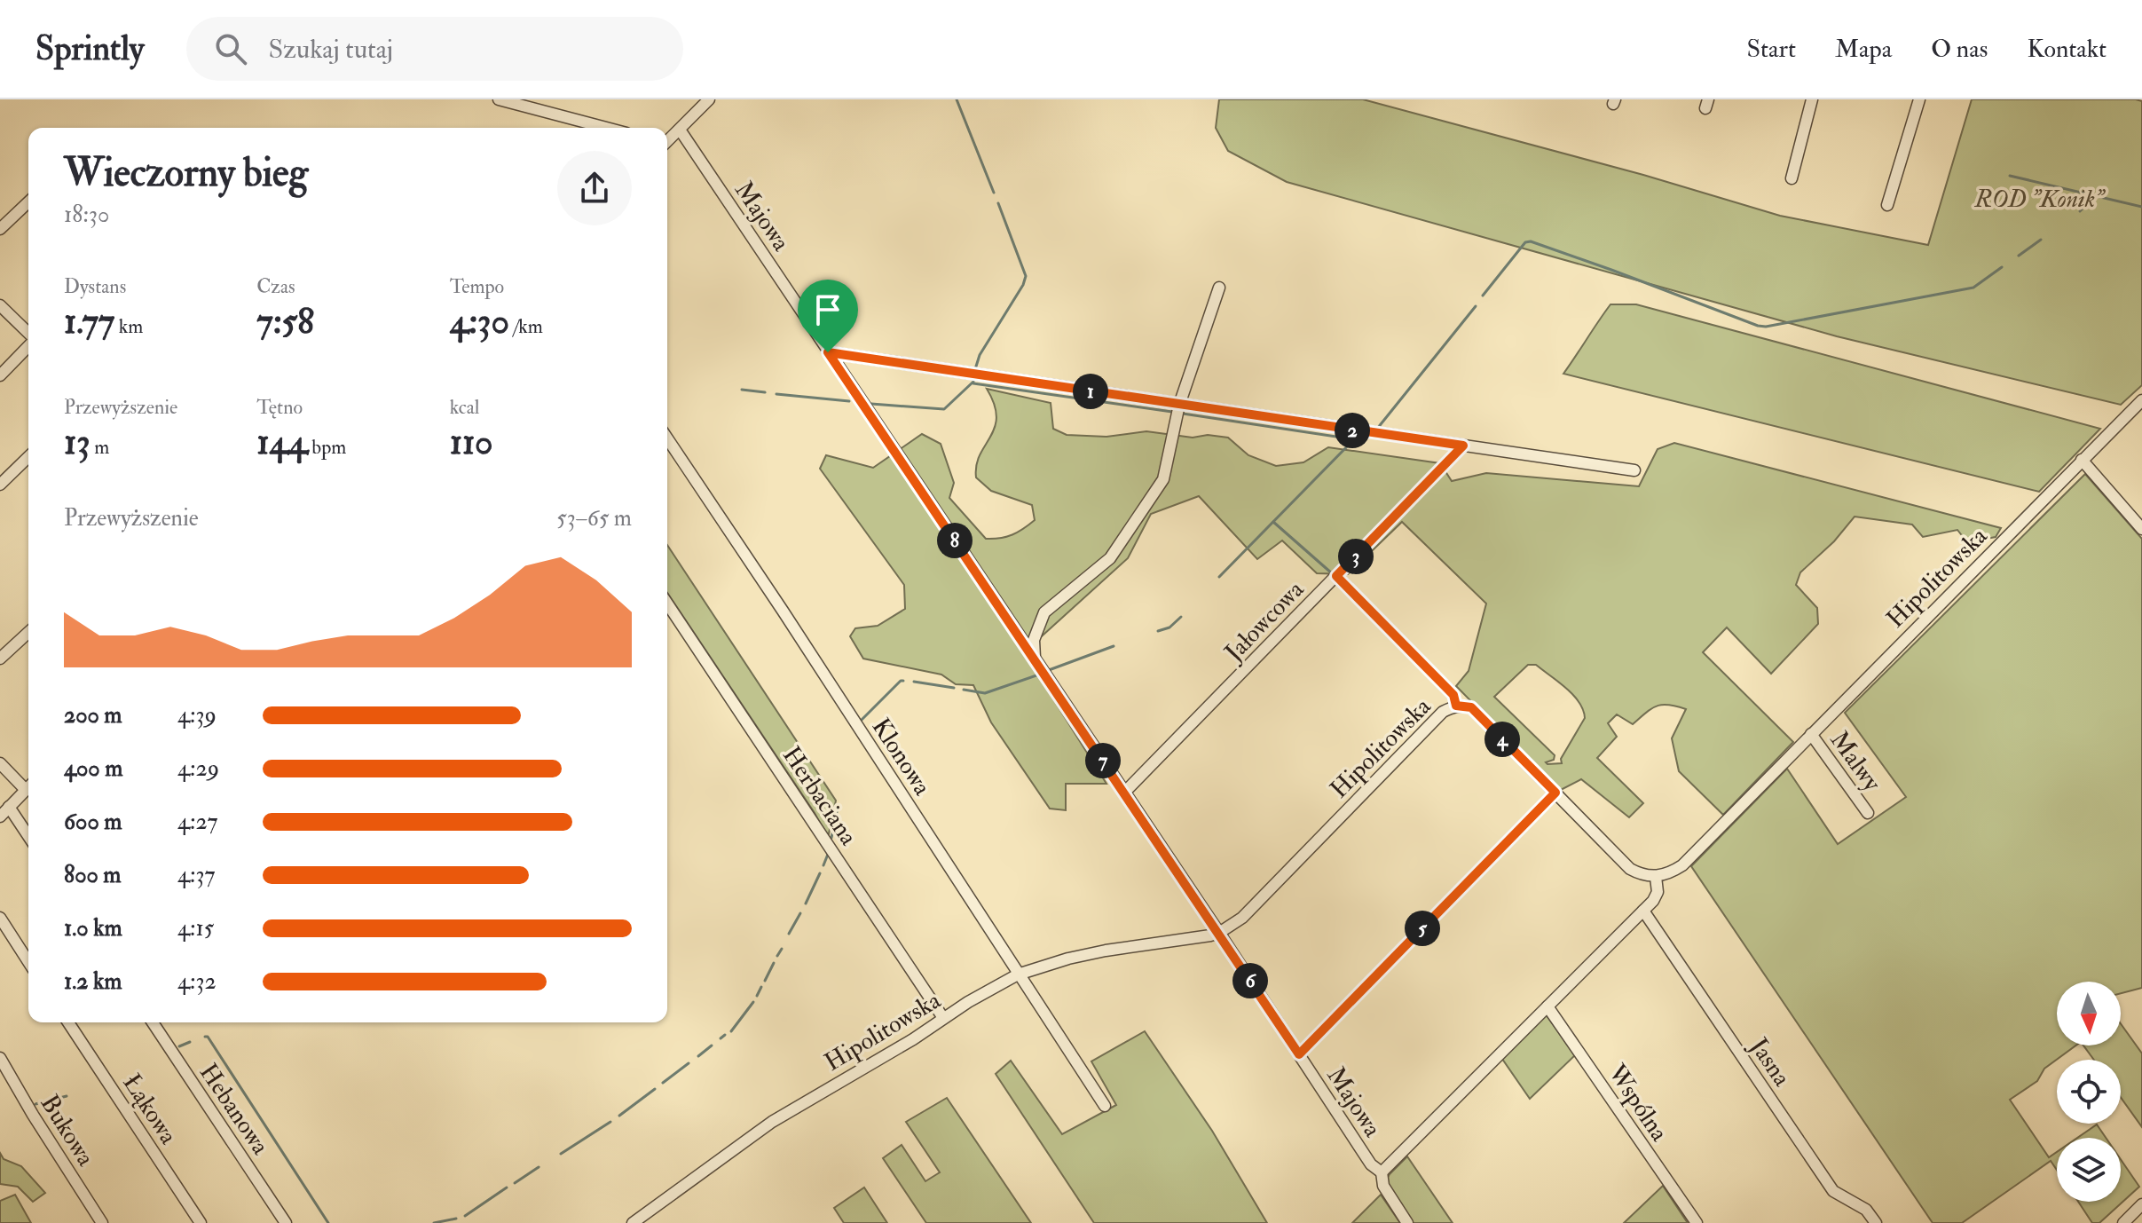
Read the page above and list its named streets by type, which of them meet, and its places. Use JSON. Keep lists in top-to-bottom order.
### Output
{
  "streets": {
    "street": [
      "Majowa",
      "Hipolitowska",
      "Jałowcowa",
      "Klonowa",
      "Malwy",
      "Herbaciana",
      "Jasna",
      "Wspólna",
      "Łąkowa",
      "Hebanowa",
      "Bukowa"
    ]
  },
  "crossings": [
    ["Majowa", "Hipolitowska"],
    ["Majowa", "Jałowcowa"],
    ["Hipolitowska", "Klonowa"],
    ["Hipolitowska", "Malwy"],
    ["Hipolitowska", "Herbaciana"]
  ],
  "parks": ["ROD \"Konik\""],
  "north": "bottom",
  "page": {
    "header": "Sprintly",
    "search": "Szukaj tutaj",
    "nav": [
      "Start",
      "Mapa",
      "O nas",
      "Kontakt"
    ],
    "heading": ["Wieczorny bieg", "18:30"],
    "stats": [
      ["Dystans", "1.77 km"],
      ["Czas", "7:58"],
      ["Tempo", "4:30 /km"],
      ["Przewyższenie", "13 m"],
      ["Tętno", "144 bpm"],
      ["kcal", "110"]
    ],
    "pins": [
      "1",
      "2",
      "8",
      "3",
      "4",
      "7",
      "5",
      "6"
    ],
    "chart": ["Przewyższenie", "53–65 m"],
    "list": [
      {
        "name": "200 m",
        "note": "4:39"
      },
      {
        "name": "400 m",
        "note": "4:29"
      },
      {
        "name": "600 m",
        "note": "4:27"
      },
      {
        "name": "800 m",
        "note": "4:37"
      },
      {
        "name": "1.0 km",
        "note": "4:15"
      },
      {
        "name": "1.2 km",
        "note": "4:32"
      }
    ]
  }
}
